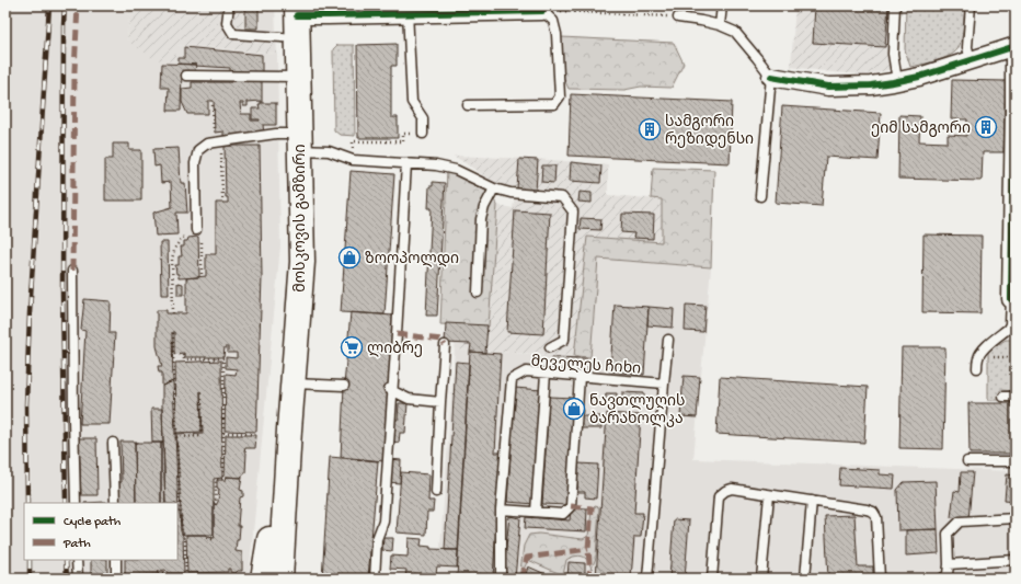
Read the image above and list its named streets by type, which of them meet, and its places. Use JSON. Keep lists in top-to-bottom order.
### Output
{
  "streets": {
    "main road": ["მოსკოვის გამზირი"],
    "lane": ["მეველეს ჩიხი"]
  },
  "places": {
    "building": ["ეიმ სამგორი", "სამგორი რეზიდენსი"],
    "shop": ["ზოოპოლდი", "ნავთლუღის ბარახოლკა"],
    "supermarket": ["ლიბრე"]
  },
  "legend": ["Cycle path", "Path"]
}
